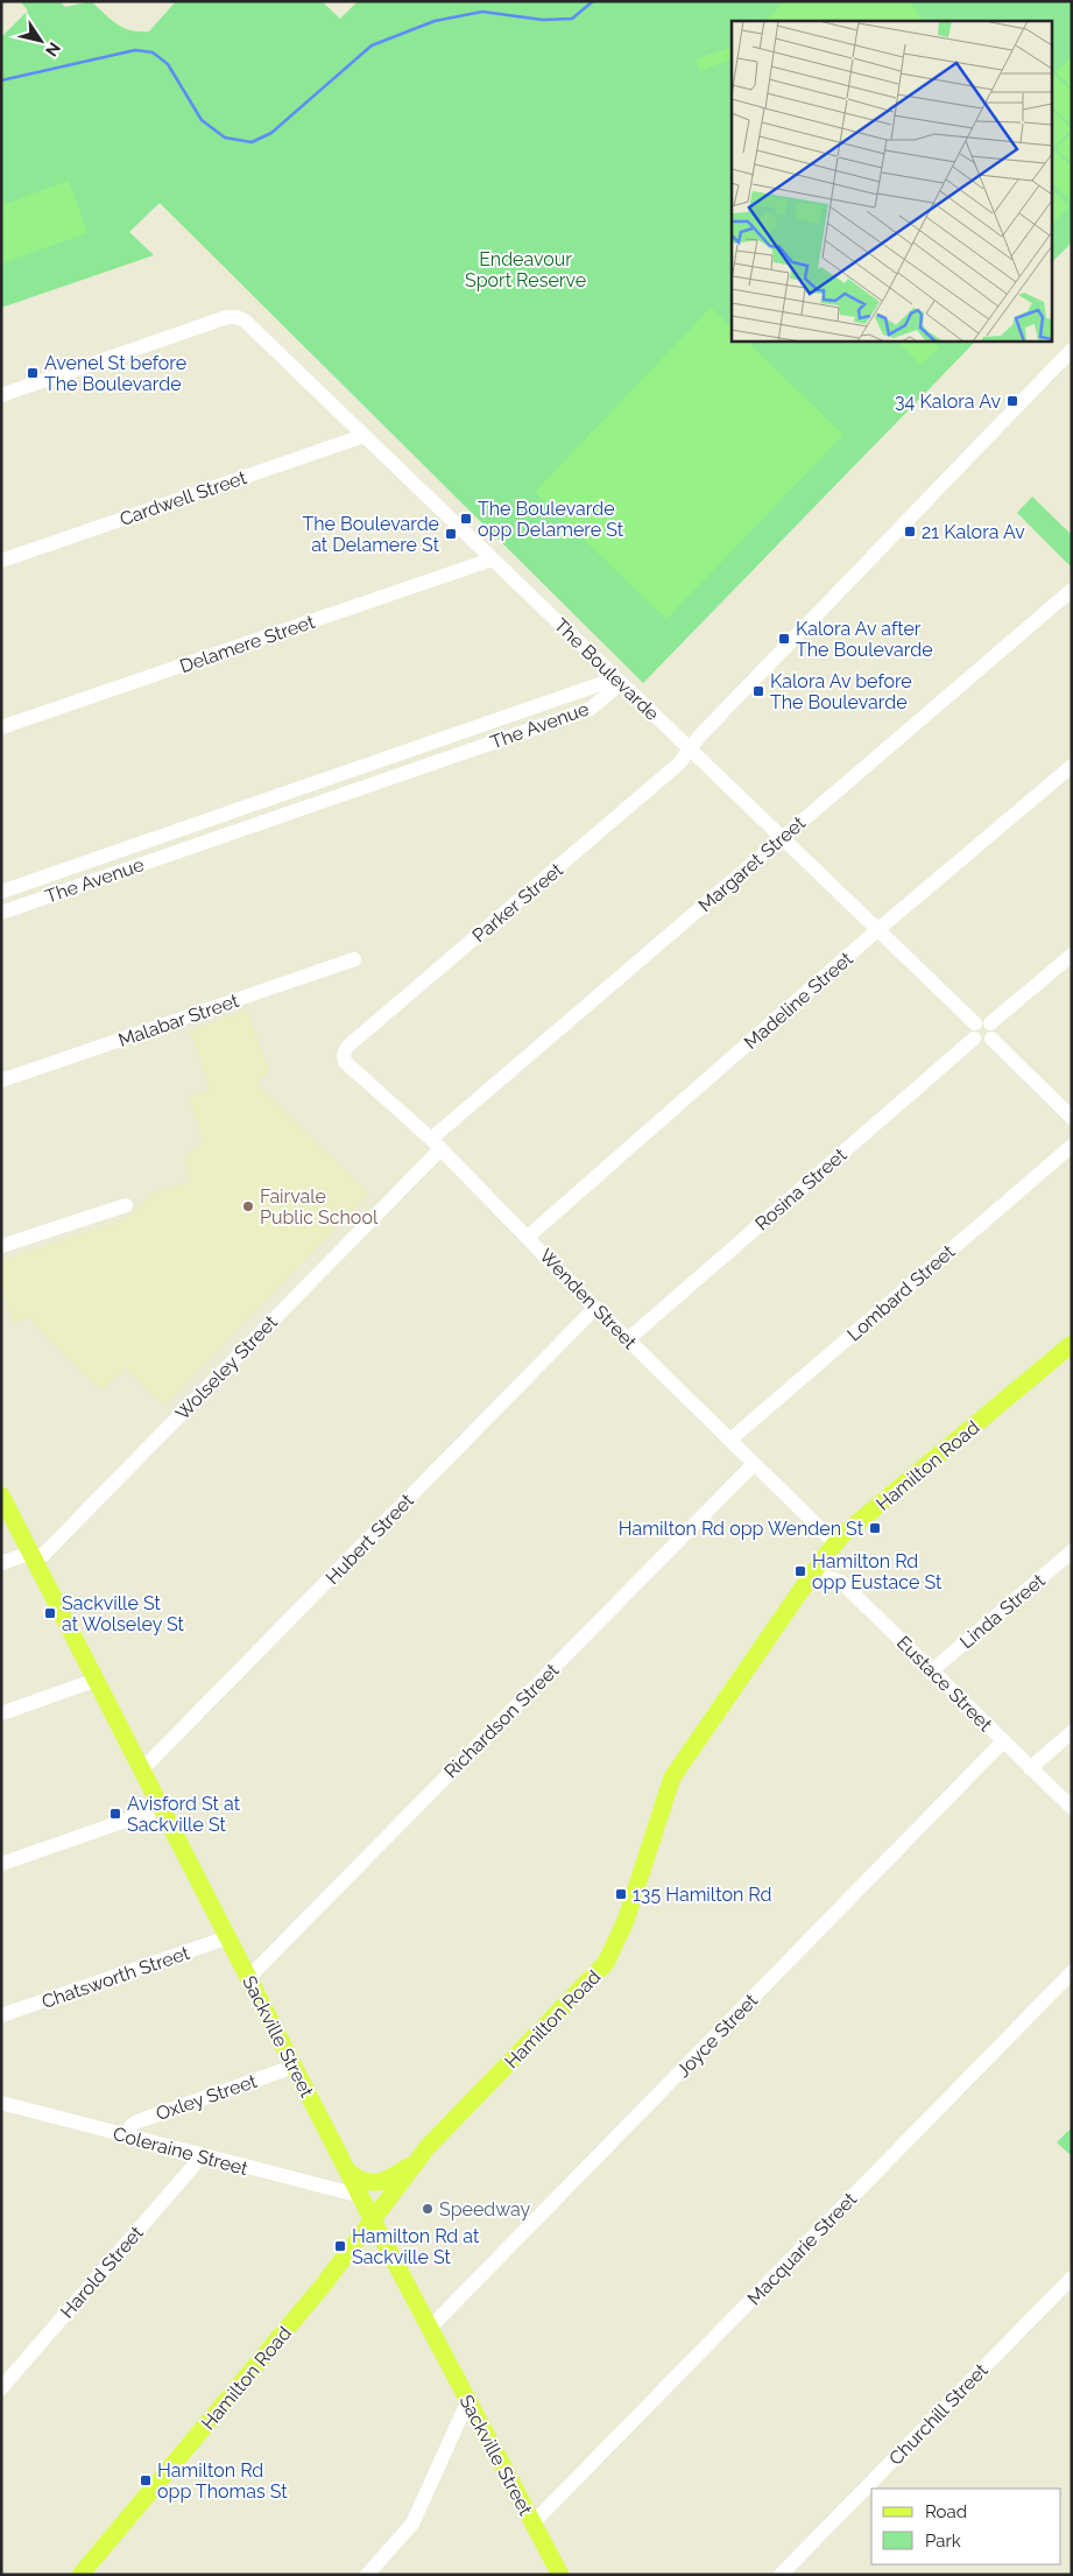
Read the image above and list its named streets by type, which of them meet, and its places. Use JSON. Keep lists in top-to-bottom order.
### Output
{
  "streets": {
    "main road": ["Hamilton Road", "Sackville Street"],
    "street": [
      "Cardwell Street",
      "Delamere Street",
      "The Boulevarde",
      "The Avenue",
      "Margaret Street",
      "Parker Street",
      "Madeline Street",
      "Malabar Street",
      "Rosina Street",
      "Lombard Street",
      "Wenden Street",
      "Wolseley Street",
      "Hubert Street",
      "Linda Street",
      "Eustace Street",
      "Richardson Street",
      "Chatsworth Street",
      "Joyce Street",
      "Oxley Street",
      "Coleraine Street",
      "Macquarie Street",
      "Harold Street",
      "Churchill Street"
    ]
  },
  "crossings": [
    ["Cardwell Street", "The Boulevarde"],
    ["Delamere Street", "The Boulevarde"],
    ["The Boulevarde", "The Avenue"],
    ["The Boulevarde", "Margaret Street"],
    ["The Boulevarde", "Parker Street"],
    ["The Boulevarde", "Madeline Street"],
    ["The Boulevarde", "Rosina Street"],
    ["Margaret Street", "Wenden Street"],
    ["Margaret Street", "Wolseley Street"],
    ["Parker Street", "Wenden Street"],
    ["Madeline Street", "Wenden Street"],
    ["Rosina Street", "Wenden Street"],
    ["Lombard Street", "Wenden Street"],
    ["Wenden Street", "Wolseley Street"],
    ["Wenden Street", "Hamilton Road"],
    ["Wenden Street", "Hubert Street"],
    ["Wenden Street", "Richardson Street"],
    ["Wolseley Street", "Sackville Street"],
    ["Hamilton Road", "Sackville Street"],
    ["Hubert Street", "Sackville Street"],
    ["Linda Street", "Eustace Street"],
    ["Eustace Street", "Joyce Street"],
    ["Richardson Street", "Sackville Street"],
    ["Chatsworth Street", "Sackville Street"],
    ["Joyce Street", "Sackville Street"],
    ["Sackville Street", "Oxley Street"],
    ["Sackville Street", "Coleraine Street"],
    ["Sackville Street", "Macquarie Street"],
    ["Oxley Street", "Coleraine Street"],
    ["Coleraine Street", "Harold Street"]
  ],
  "parks": ["Endeavour Sport Reserve"],
  "places": {
    "transit": [
      "Avenel St before The Boulevarde",
      "34 Kalora Av",
      "The Boulevarde opp Delamere St",
      "21 Kalora Av",
      "The Boulevarde at Delamere St",
      "Kalora Av after The Boulevarde",
      "Kalora Av before The Boulevarde",
      "Hamilton Rd opp Wenden St",
      "Hamilton Rd opp Eustace St",
      "Sackville St at Wolseley St",
      "Avisford St at Sackville St",
      "135 Hamilton Rd",
      "Hamilton Rd at Sackville St",
      "Hamilton Rd opp Thomas St"
    ],
    "other": ["Fairvale Public School", "Speedway"]
  },
  "legend": ["Road", "Park"],
  "north": "bottom right"
}
